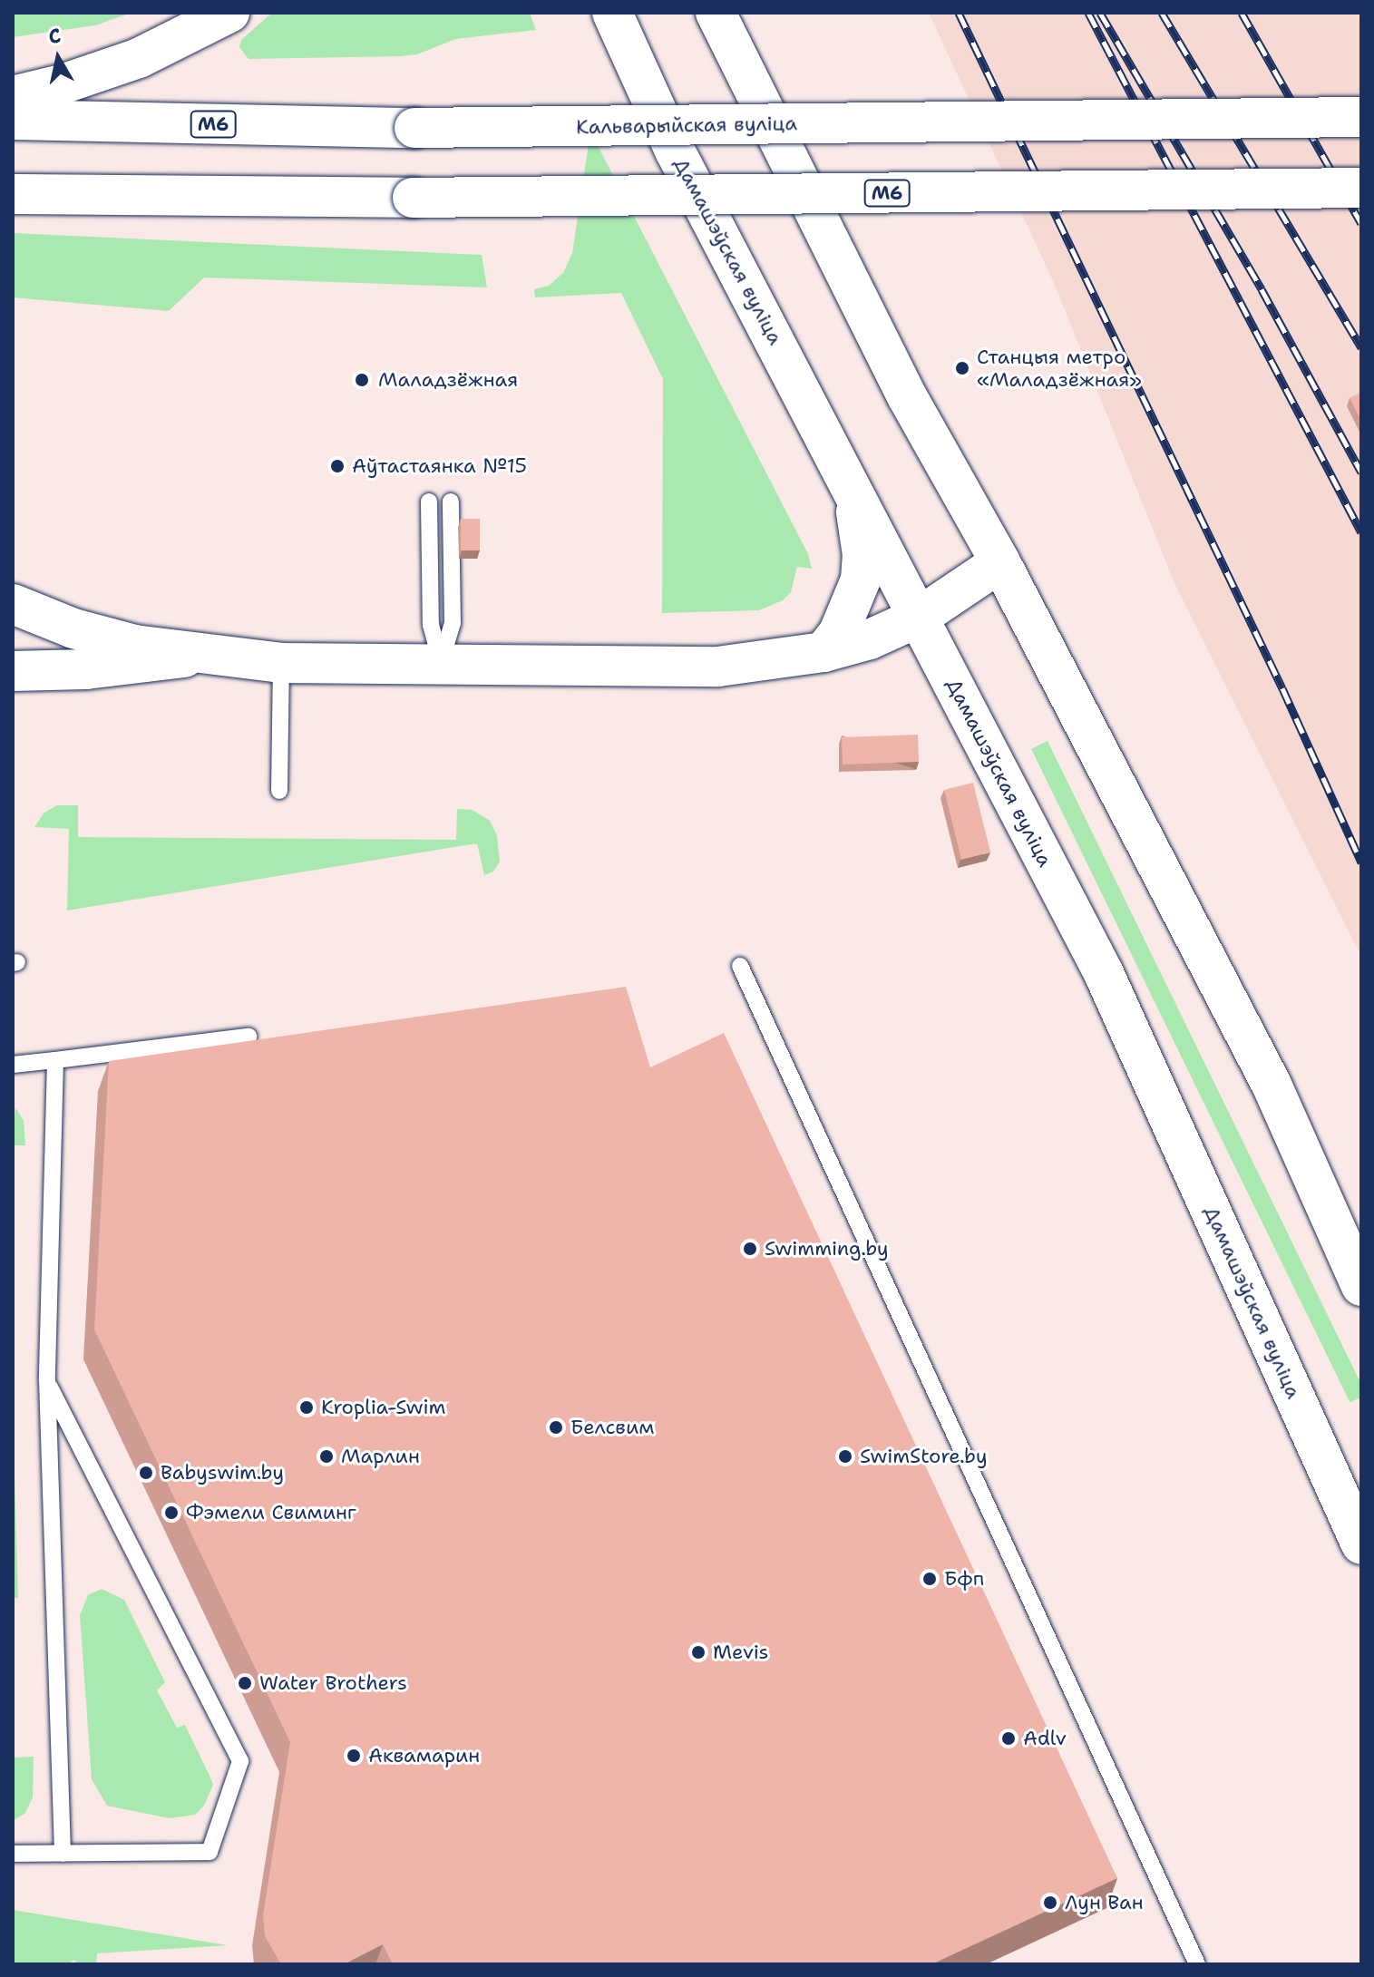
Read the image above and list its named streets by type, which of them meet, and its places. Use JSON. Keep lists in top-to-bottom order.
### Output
{
  "streets": {
    "main road": ["М6", "Кальварыйская вуліца", "Дамашэўская вуліца"]
  },
  "places": [
    "Станцыя метро «Маладзёжная»",
    "Маладзёжная",
    "Аўтастаянка №15",
    "Swimming.by",
    "Kroplia-Swim",
    "Белсвим",
    "Марлин",
    "SwimStore.by",
    "Babyswim.by",
    "Фэмели Свиминг",
    "Бфп",
    "Mevis",
    "Water Brothers",
    "Adlv",
    "Аквамарин",
    "Лун Ван"
  ],
  "north": "top"
}
